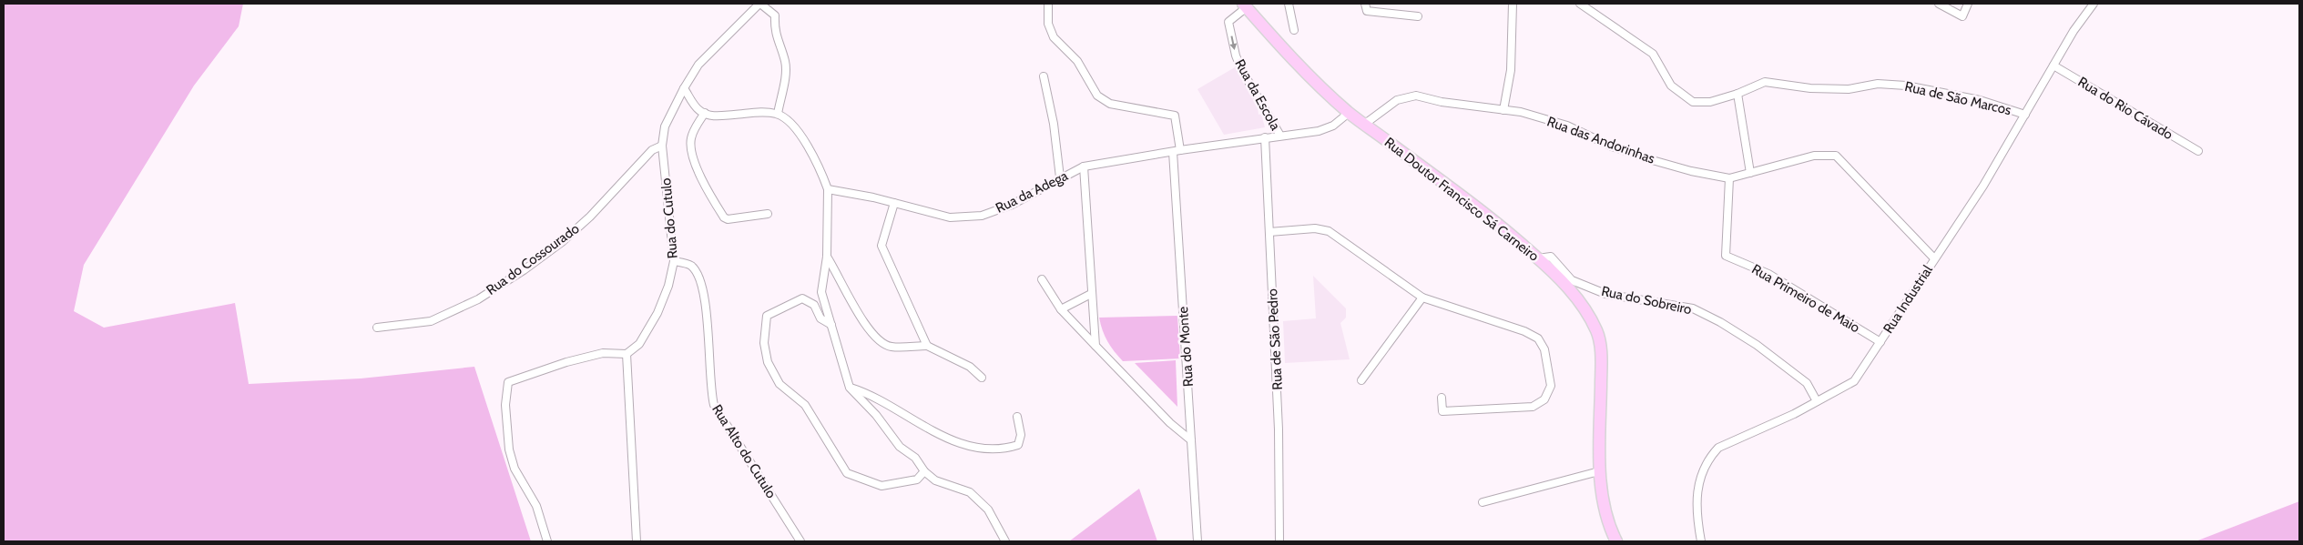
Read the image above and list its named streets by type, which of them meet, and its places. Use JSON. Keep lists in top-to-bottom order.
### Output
{
  "streets": {
    "main road": ["Rua Doutor Francisco Sá Carneiro"],
    "street": [
      "Rua da Escola",
      "Rua de São Marcos",
      "Rua do Rio Cávado",
      "Rua das Andorinhas",
      "Rua da Adega",
      "Rua do Cutulo",
      "Rua do Cossourado",
      "Rua Primeiro de Maio",
      "Rua Industrial",
      "Rua do Sobreiro",
      "Rua de São Pedro",
      "Rua do Monte",
      "Rua Alto do Cutulo"
    ]
  },
  "crossings": [
    ["Rua da Escola", "Rua da Adega"],
    ["Rua da Escola", "Rua Doutor Francisco Sá Carneiro"],
    ["Rua de São Marcos", "Rua Industrial"],
    ["Rua do Rio Cávado", "Rua Industrial"],
    ["Rua das Andorinhas", "Rua Doutor Francisco Sá Carneiro"],
    ["Rua das Andorinhas", "Rua Primeiro de Maio"],
    ["Rua das Andorinhas", "Rua Industrial"],
    ["Rua da Adega", "Rua Doutor Francisco Sá Carneiro"],
    ["Rua da Adega", "Rua de São Pedro"],
    ["Rua da Adega", "Rua do Monte"],
    ["Rua Doutor Francisco Sá Carneiro", "Rua do Sobreiro"],
    ["Rua do Cutulo", "Rua do Cossourado"],
    ["Rua do Cutulo", "Rua Alto do Cutulo"],
    ["Rua Primeiro de Maio", "Rua Industrial"],
    ["Rua Industrial", "Rua do Sobreiro"]
  ],
  "one_way": ["Rua da Escola"]
}
